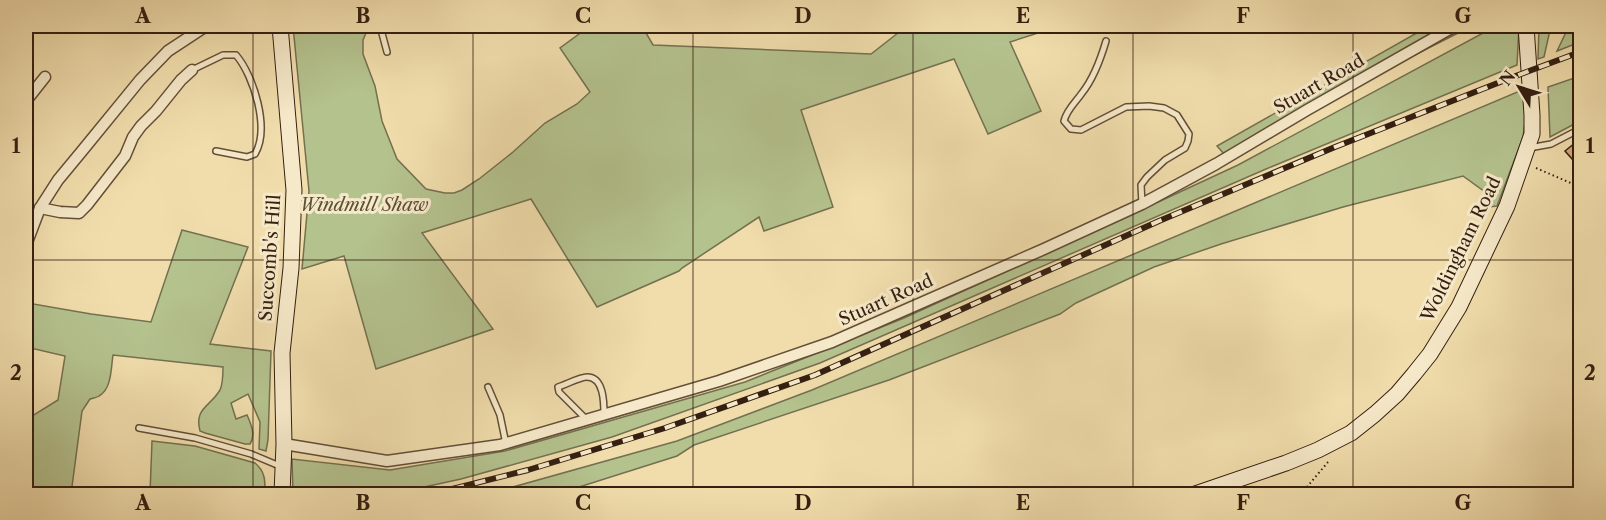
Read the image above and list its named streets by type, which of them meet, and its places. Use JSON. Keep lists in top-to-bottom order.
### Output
{
  "streets": {
    "street": ["Stuart Road", "Woldingham Road", "Succomb's Hill"]
  },
  "crossings": [
    ["Stuart Road", "Succomb's Hill"]
  ],
  "parks": ["Windmill Shaw"],
  "north": "top left",
  "grid": {
    "columns": [
      "A",
      "B",
      "C",
      "D",
      "E",
      "F",
      "G"
    ],
    "rows": ["1", "2"]
  }
}
